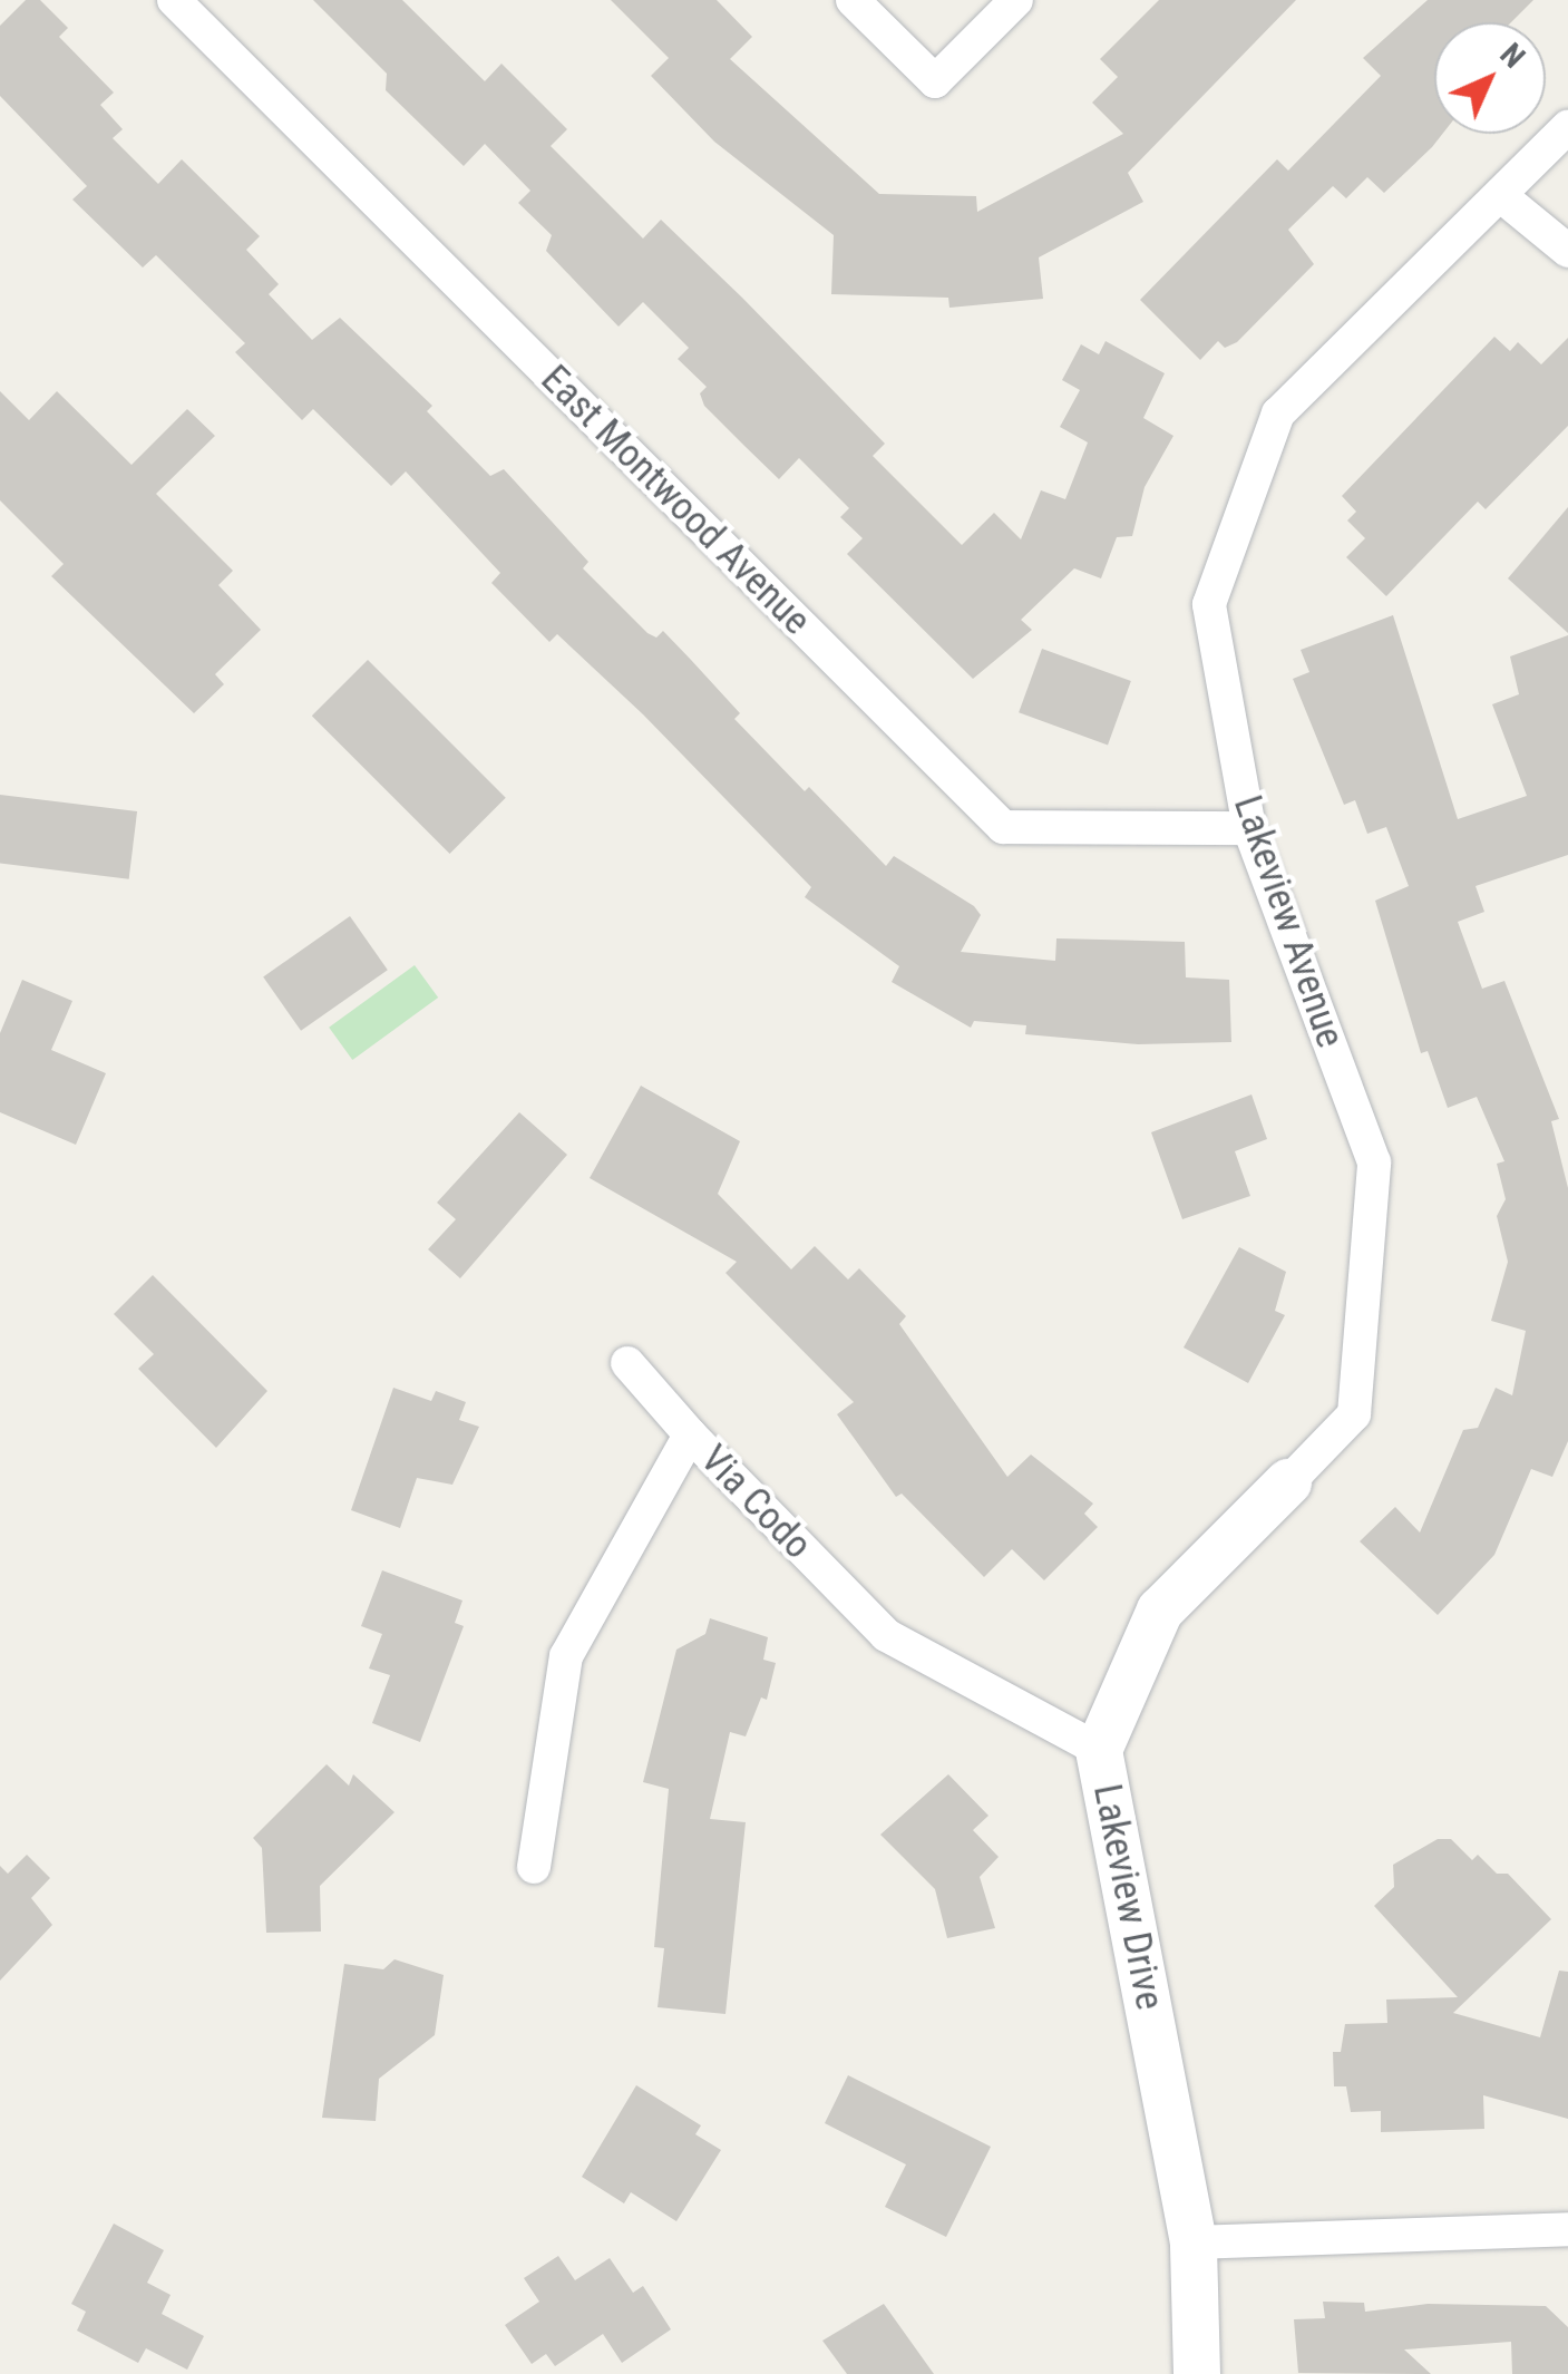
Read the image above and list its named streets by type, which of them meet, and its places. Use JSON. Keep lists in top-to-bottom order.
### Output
{
  "streets": {
    "street": [
      "East Montwood Avenue",
      "Lakeview Avenue",
      "Via Codo",
      "Lakeview Drive"
    ]
  },
  "crossings": [
    ["East Montwood Avenue", "Lakeview Avenue"],
    ["Lakeview Avenue", "Lakeview Drive"],
    ["Via Codo", "Lakeview Drive"]
  ],
  "north": "top right"
}
